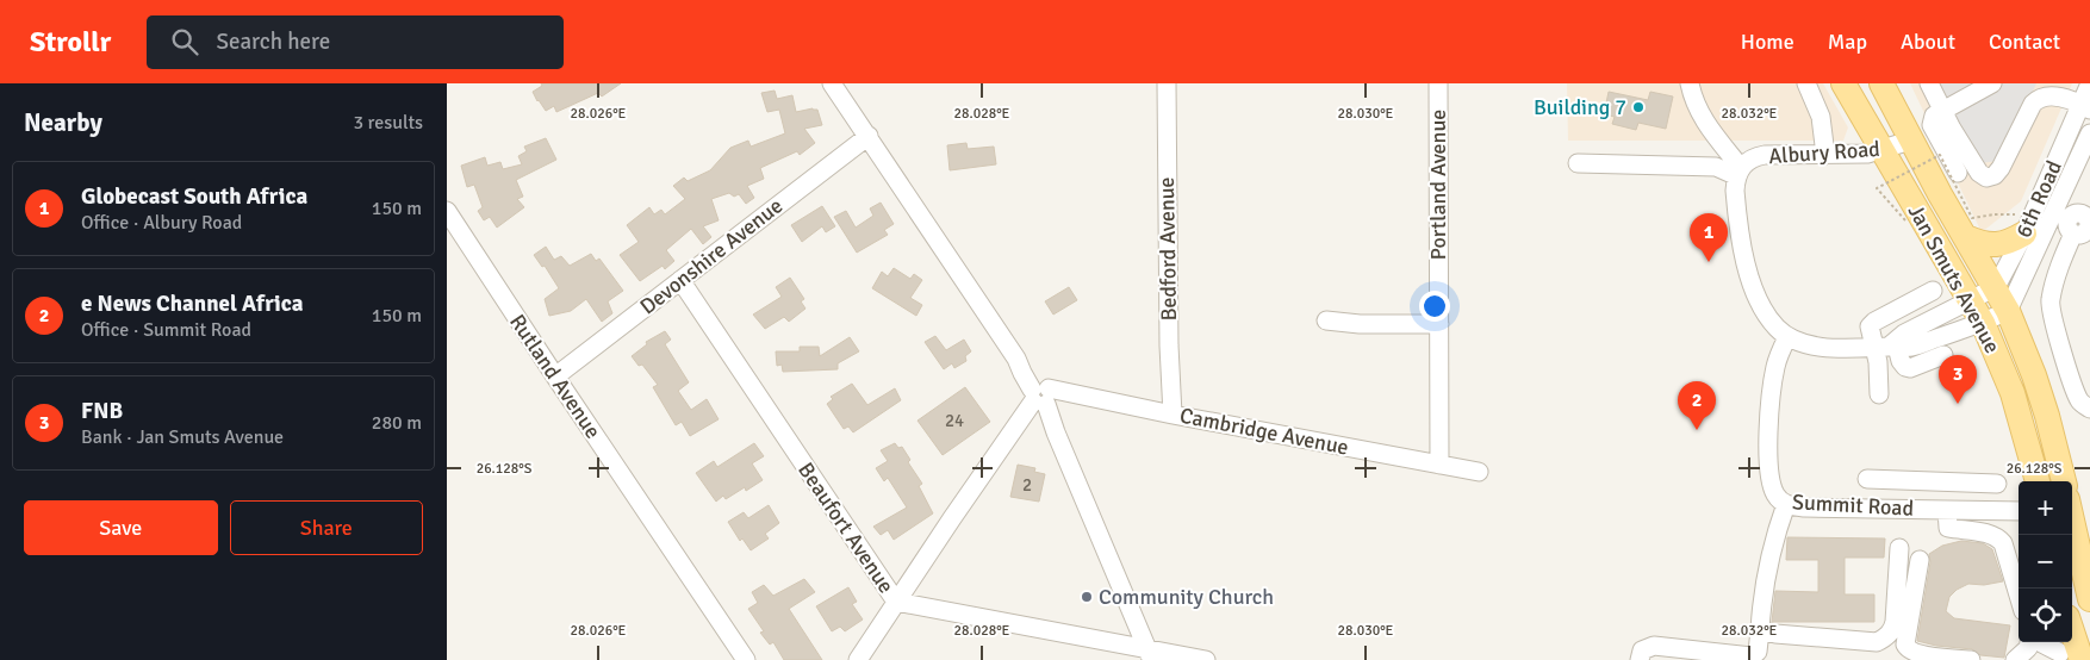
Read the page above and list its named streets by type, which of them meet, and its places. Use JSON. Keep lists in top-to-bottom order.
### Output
{
  "streets": {
    "main road": ["Jan Smuts Avenue"],
    "street": [
      "Albury Road",
      "Portland Avenue",
      "6th Road",
      "Bedford Avenue",
      "Devonshire Avenue",
      "Rutland Avenue",
      "Cambridge Avenue",
      "Summit Road",
      "Beaufort Avenue"
    ]
  },
  "crossings": [
    ["Albury Road", "Jan Smuts Avenue"],
    ["Portland Avenue", "Cambridge Avenue"],
    ["6th Road", "Jan Smuts Avenue"],
    ["Bedford Avenue", "Cambridge Avenue"],
    ["Devonshire Avenue", "Rutland Avenue"],
    ["Devonshire Avenue", "Beaufort Avenue"]
  ],
  "places": ["Building 7", "Community Church"],
  "house_numbers": ["24", "2"],
  "page": {
    "header": "Strollr",
    "search": "Search here",
    "nav": [
      "Home",
      "Map",
      "About",
      "Contact"
    ],
    "heading": ["Nearby", "3 results"],
    "list": [
      {
        "mark": "1",
        "name": "Globecast South Africa",
        "note": "Office · Albury Road",
        "value": "150 m"
      },
      {
        "mark": "2",
        "name": "e News Channel Africa",
        "note": "Office · Summit Road",
        "value": "150 m"
      },
      {
        "mark": "3",
        "name": "FNB",
        "note": "Bank · Jan Smuts Avenue",
        "value": "280 m"
      }
    ],
    "pins": ["1", "3", "2"],
    "map_buttons": ["+", "−"],
    "buttons": ["Save", "Share"]
  },
  "coordinates": [
    "28.026°E",
    "28.028°E",
    "28.030°E",
    "28.032°E",
    "26.128°S"
  ]
}
